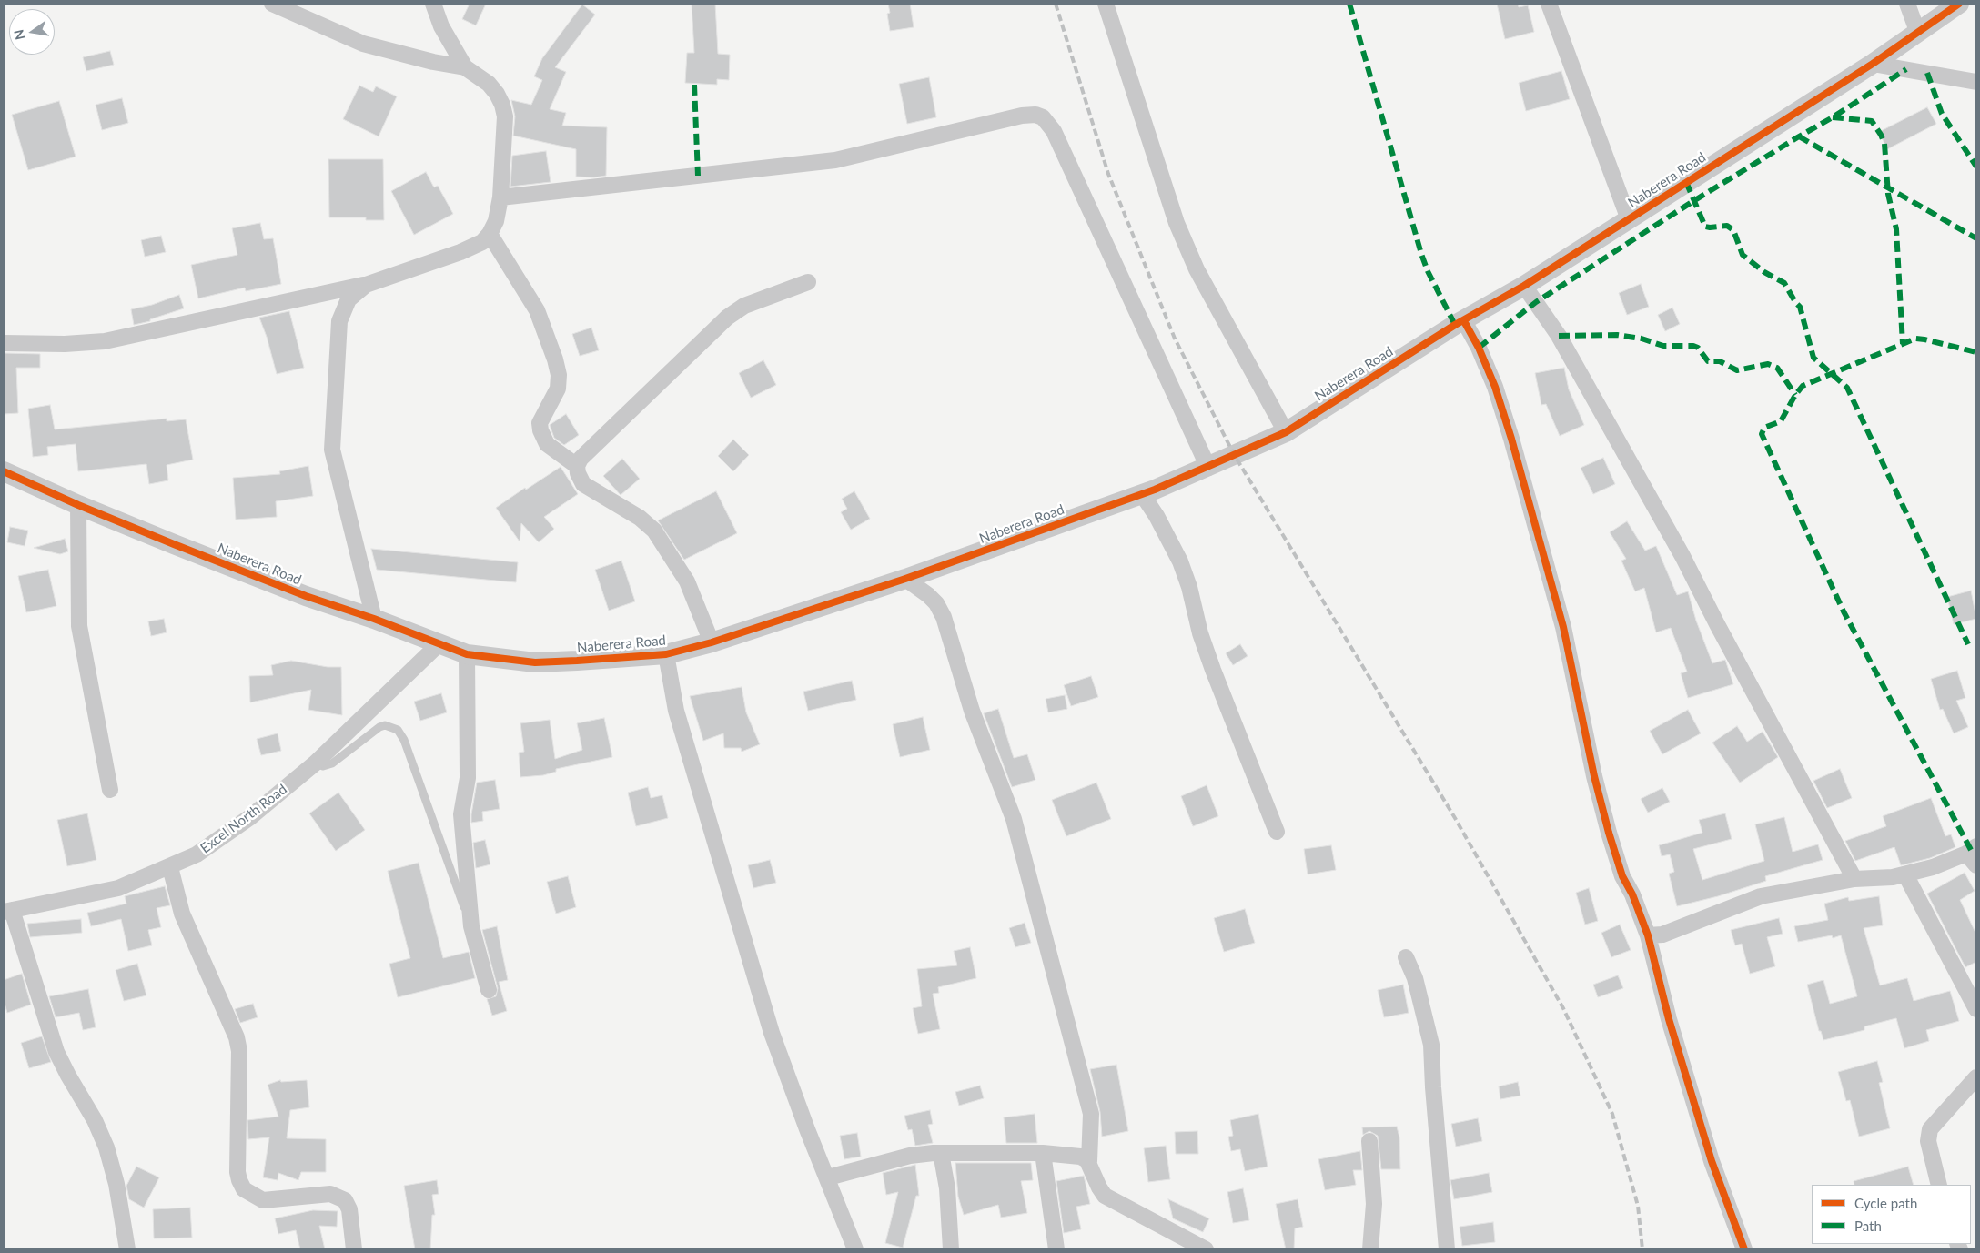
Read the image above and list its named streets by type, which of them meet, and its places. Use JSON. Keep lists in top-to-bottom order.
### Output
{
  "streets": {
    "street": ["Naberera Road", "Excel North Road"]
  },
  "crossings": [
    ["Naberera Road", "Excel North Road"]
  ],
  "legend": ["Cycle path", "Path"],
  "north": "left"
}
